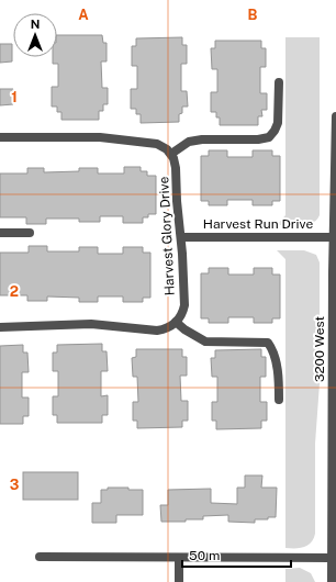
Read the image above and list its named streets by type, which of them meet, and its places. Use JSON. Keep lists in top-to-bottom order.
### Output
{
  "streets": {
    "street": ["Harvest Run Drive", "Harvest Glory Drive", "3200 West"]
  },
  "crossings": [
    ["Harvest Run Drive", "Harvest Glory Drive"],
    ["Harvest Run Drive", "3200 West"]
  ],
  "scale_bar": "50 m",
  "north": "top",
  "grid": {
    "columns": ["A", "B"],
    "rows": ["1", "2", "3"]
  }
}
